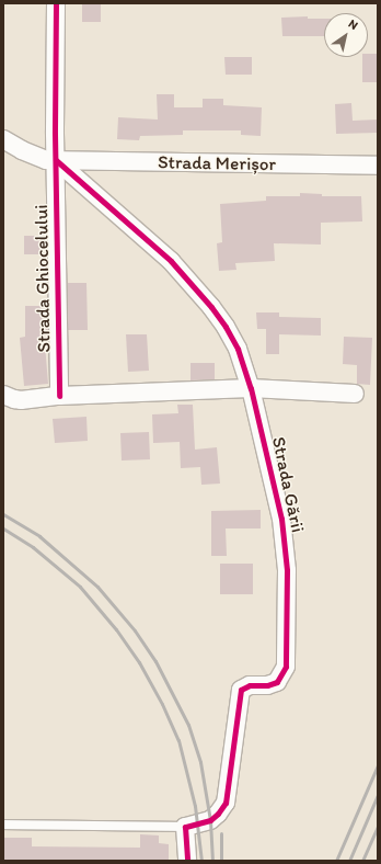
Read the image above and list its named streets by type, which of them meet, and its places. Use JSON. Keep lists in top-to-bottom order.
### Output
{
  "streets": {
    "street": ["Strada Merișor", "Strada Ghiocelului", "Strada Gării"]
  },
  "crossings": [
    ["Strada Merișor", "Strada Ghiocelului"],
    ["Strada Merișor", "Strada Gării"],
    ["Strada Ghiocelului", "Strada Gării"]
  ],
  "north": "top right"
}
